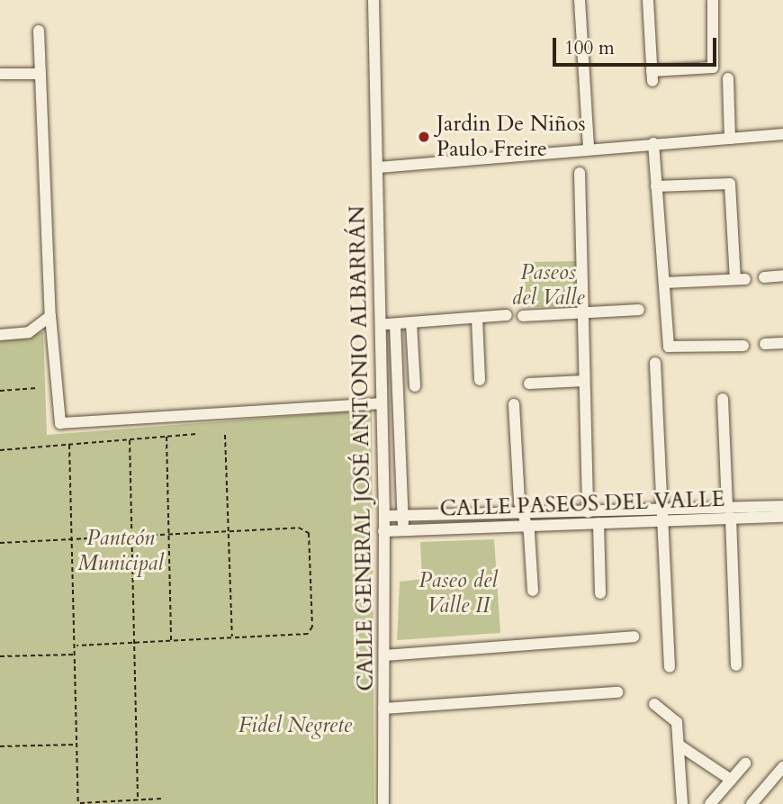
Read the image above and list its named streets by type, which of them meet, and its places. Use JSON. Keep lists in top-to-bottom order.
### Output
{
  "streets": {
    "street": ["CALLE GENERAL JOSÉ ANTONIO ALBARRÁN", "CALLE PASEOS DEL VALLE"]
  },
  "crossings": [
    ["CALLE GENERAL JOSÉ ANTONIO ALBARRÁN", "CALLE PASEOS DEL VALLE"]
  ],
  "parks": [
    "Paseos del Valle",
    "Panteón Municipal",
    "Paseo del Valle II",
    "Fidel Negrete"
  ],
  "places": ["Jardin De Niños Paulo Freire"],
  "scale_bar": "100 m"
}
